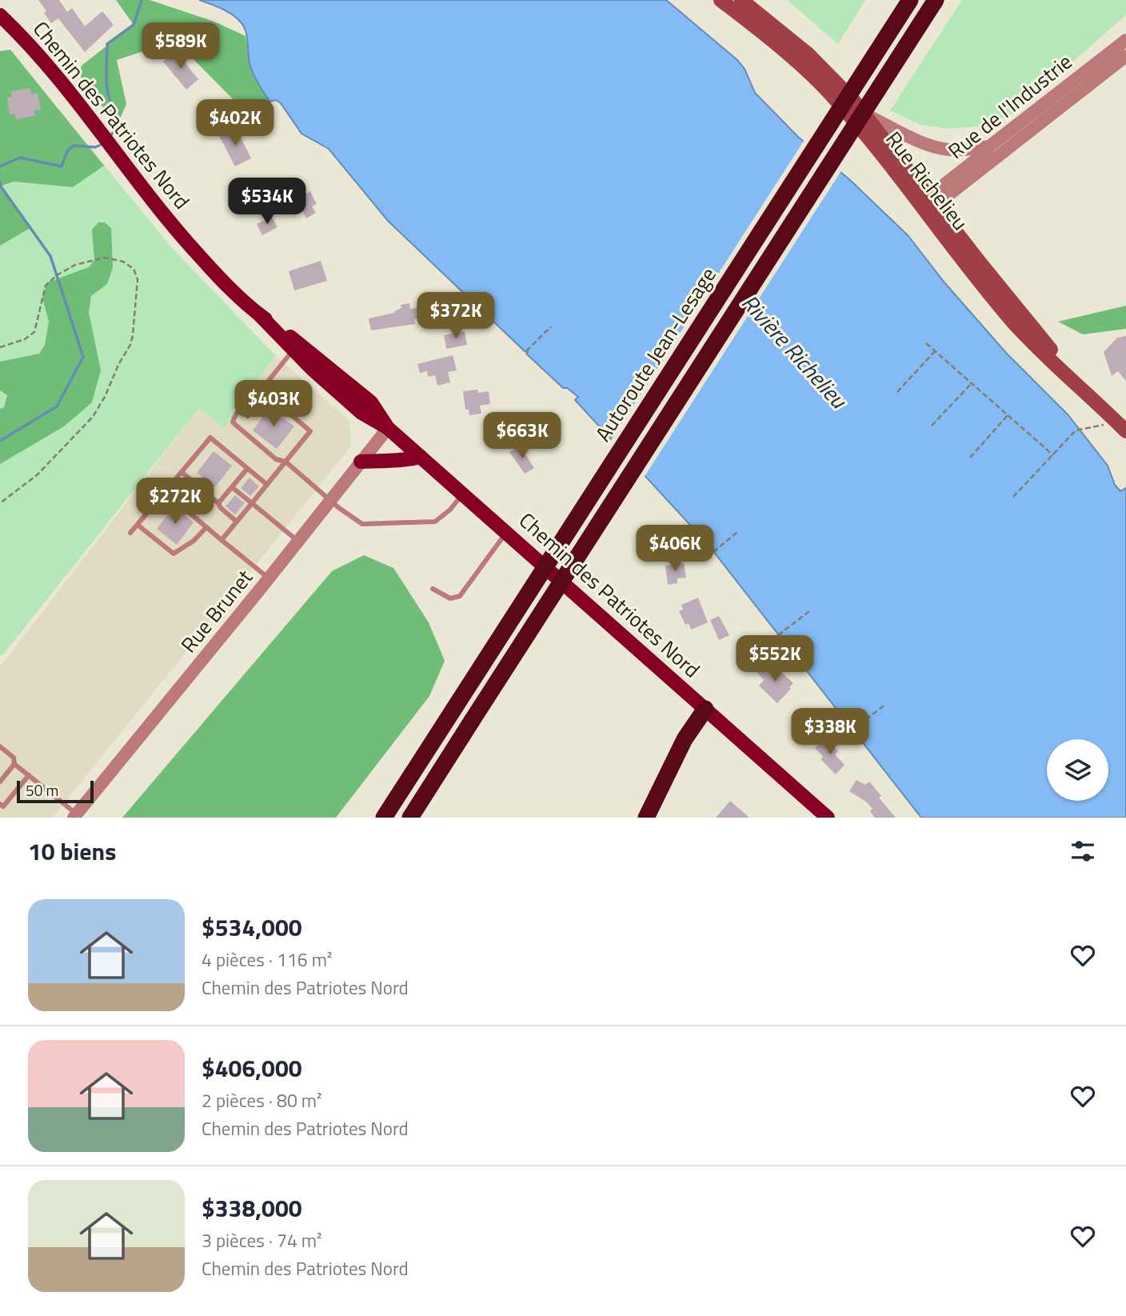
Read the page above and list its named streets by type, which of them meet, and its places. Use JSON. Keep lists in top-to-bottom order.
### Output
{
  "streets": {
    "highway": ["Autoroute Jean-Lesage"],
    "main road": ["Chemin des Patriotes Nord", "Rue Richelieu"],
    "street": ["Rue de l'Industrie", "Rue Brunet"]
  },
  "crossings": [
    ["Rue de l'Industrie", "Rue Richelieu"],
    ["Chemin des Patriotes Nord", "Rue Brunet"]
  ],
  "water": ["Rivière Richelieu"],
  "scale_bar": "50 m",
  "page": {
    "price": [
      "$589K",
      "$402K",
      "$534K",
      "$372K",
      "$403K",
      "$663K",
      "$272K",
      "$406K",
      "$552K",
      "$338K"
    ],
    "scale": "50 m",
    "heading": "10 biens",
    "list": [
      {
        "name": "$534,000",
        "note": "4 pièces · 116 m² · Chemin des Patriotes Nord"
      },
      {
        "name": "$406,000",
        "note": "2 pièces · 80 m² · Chemin des Patriotes Nord"
      },
      {
        "name": "$338,000",
        "note": "3 pièces · 74 m² · Chemin des Patriotes Nord"
      }
    ]
  }
}
